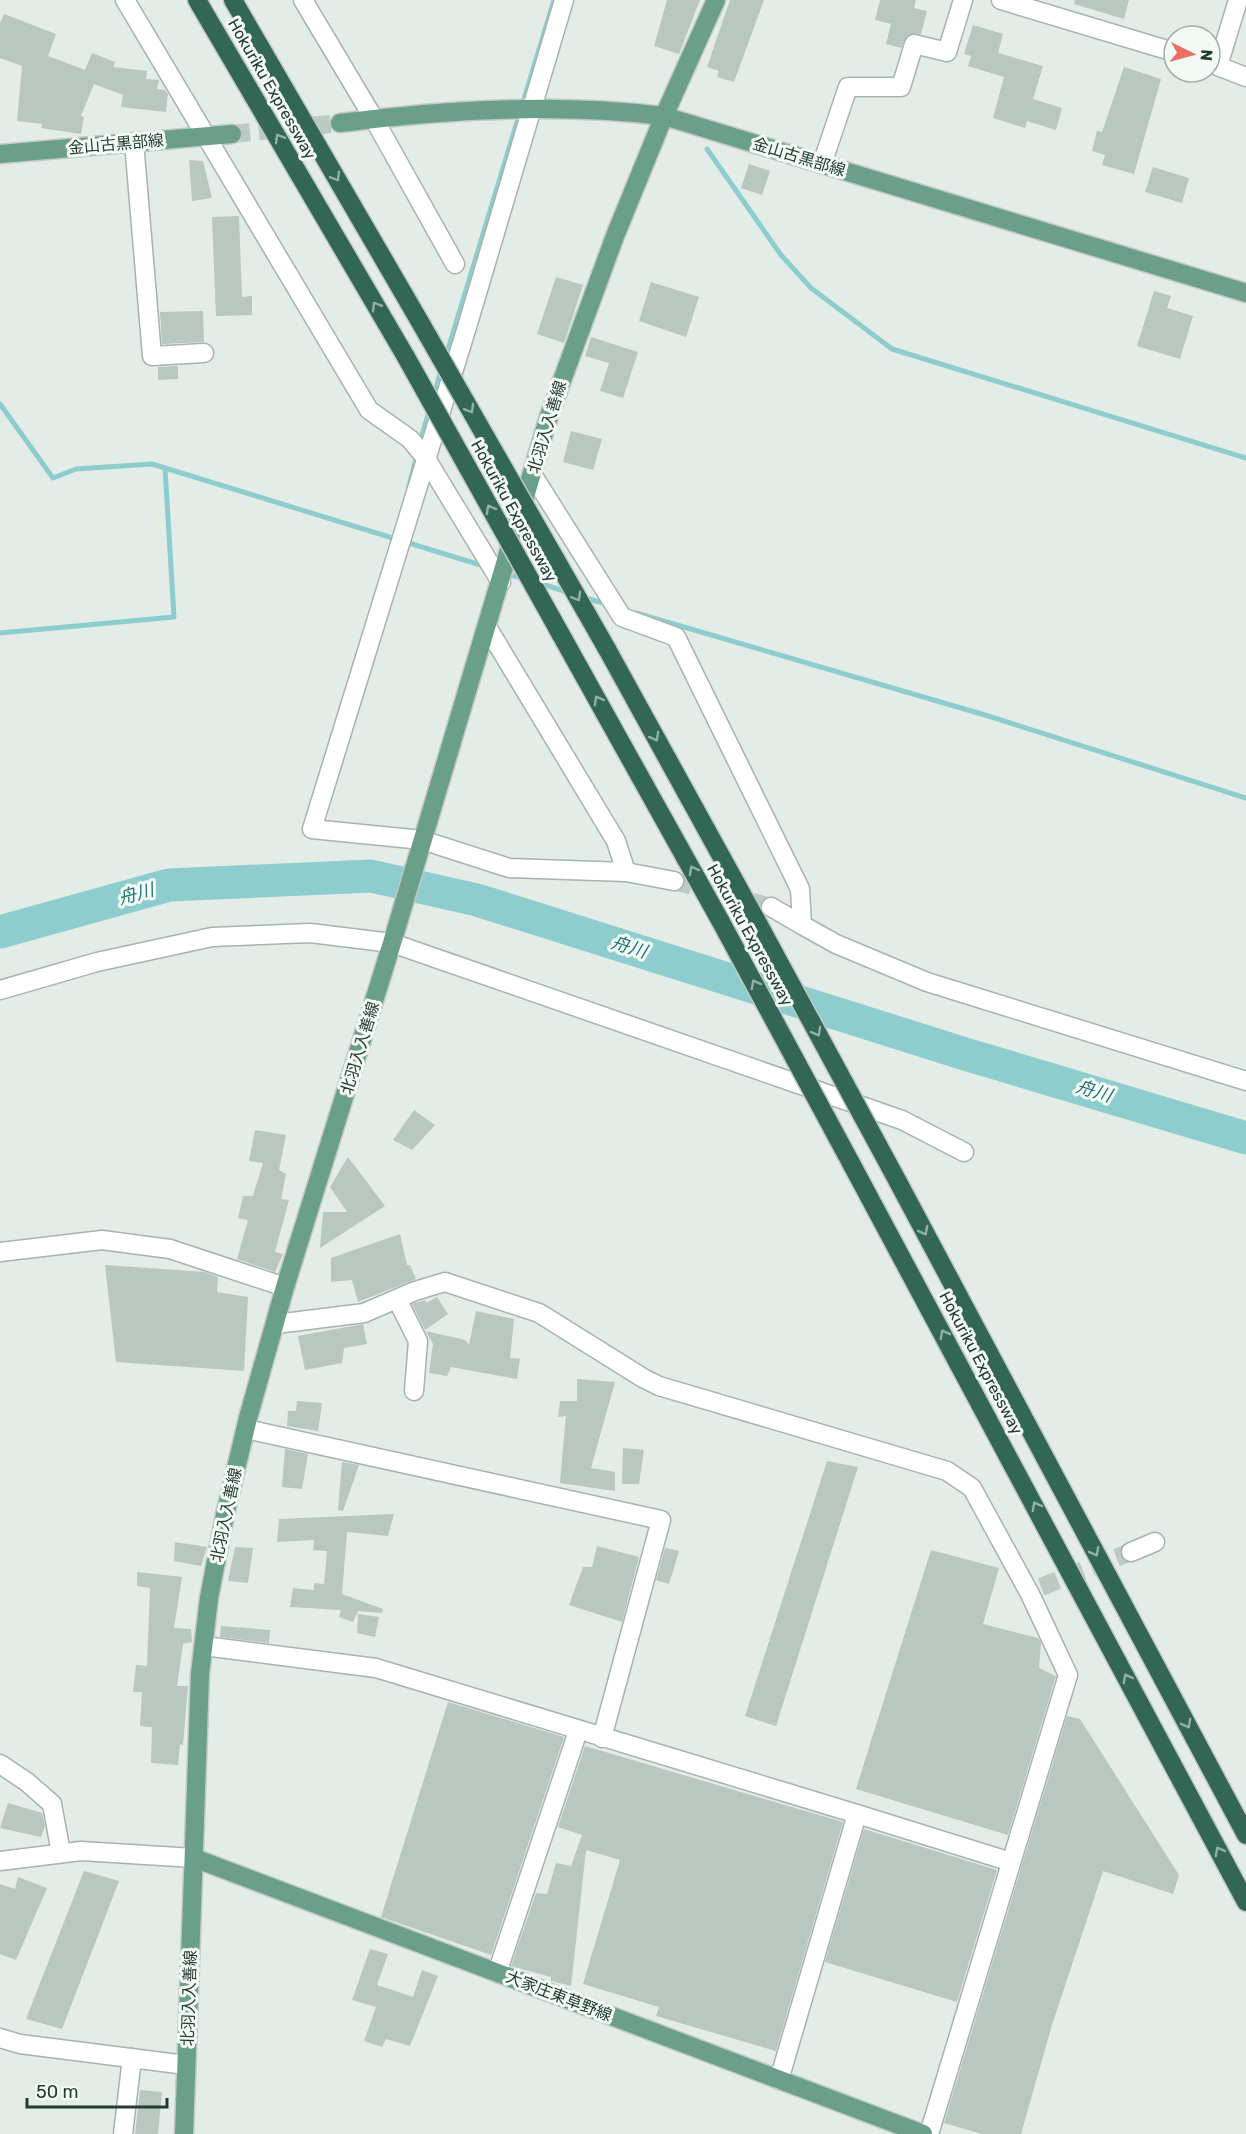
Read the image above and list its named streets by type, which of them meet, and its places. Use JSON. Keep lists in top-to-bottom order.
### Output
{
  "streets": {
    "highway": ["Hokuriku Expressway"],
    "main road": ["金山古黒部線", "北羽入入善線", "大家庄東草野線"]
  },
  "crossings": [
    ["金山古黒部線", "北羽入入善線"],
    ["北羽入入善線", "大家庄東草野線"]
  ],
  "water": ["舟川"],
  "scale_bar": "50 m",
  "north": "right"
}
